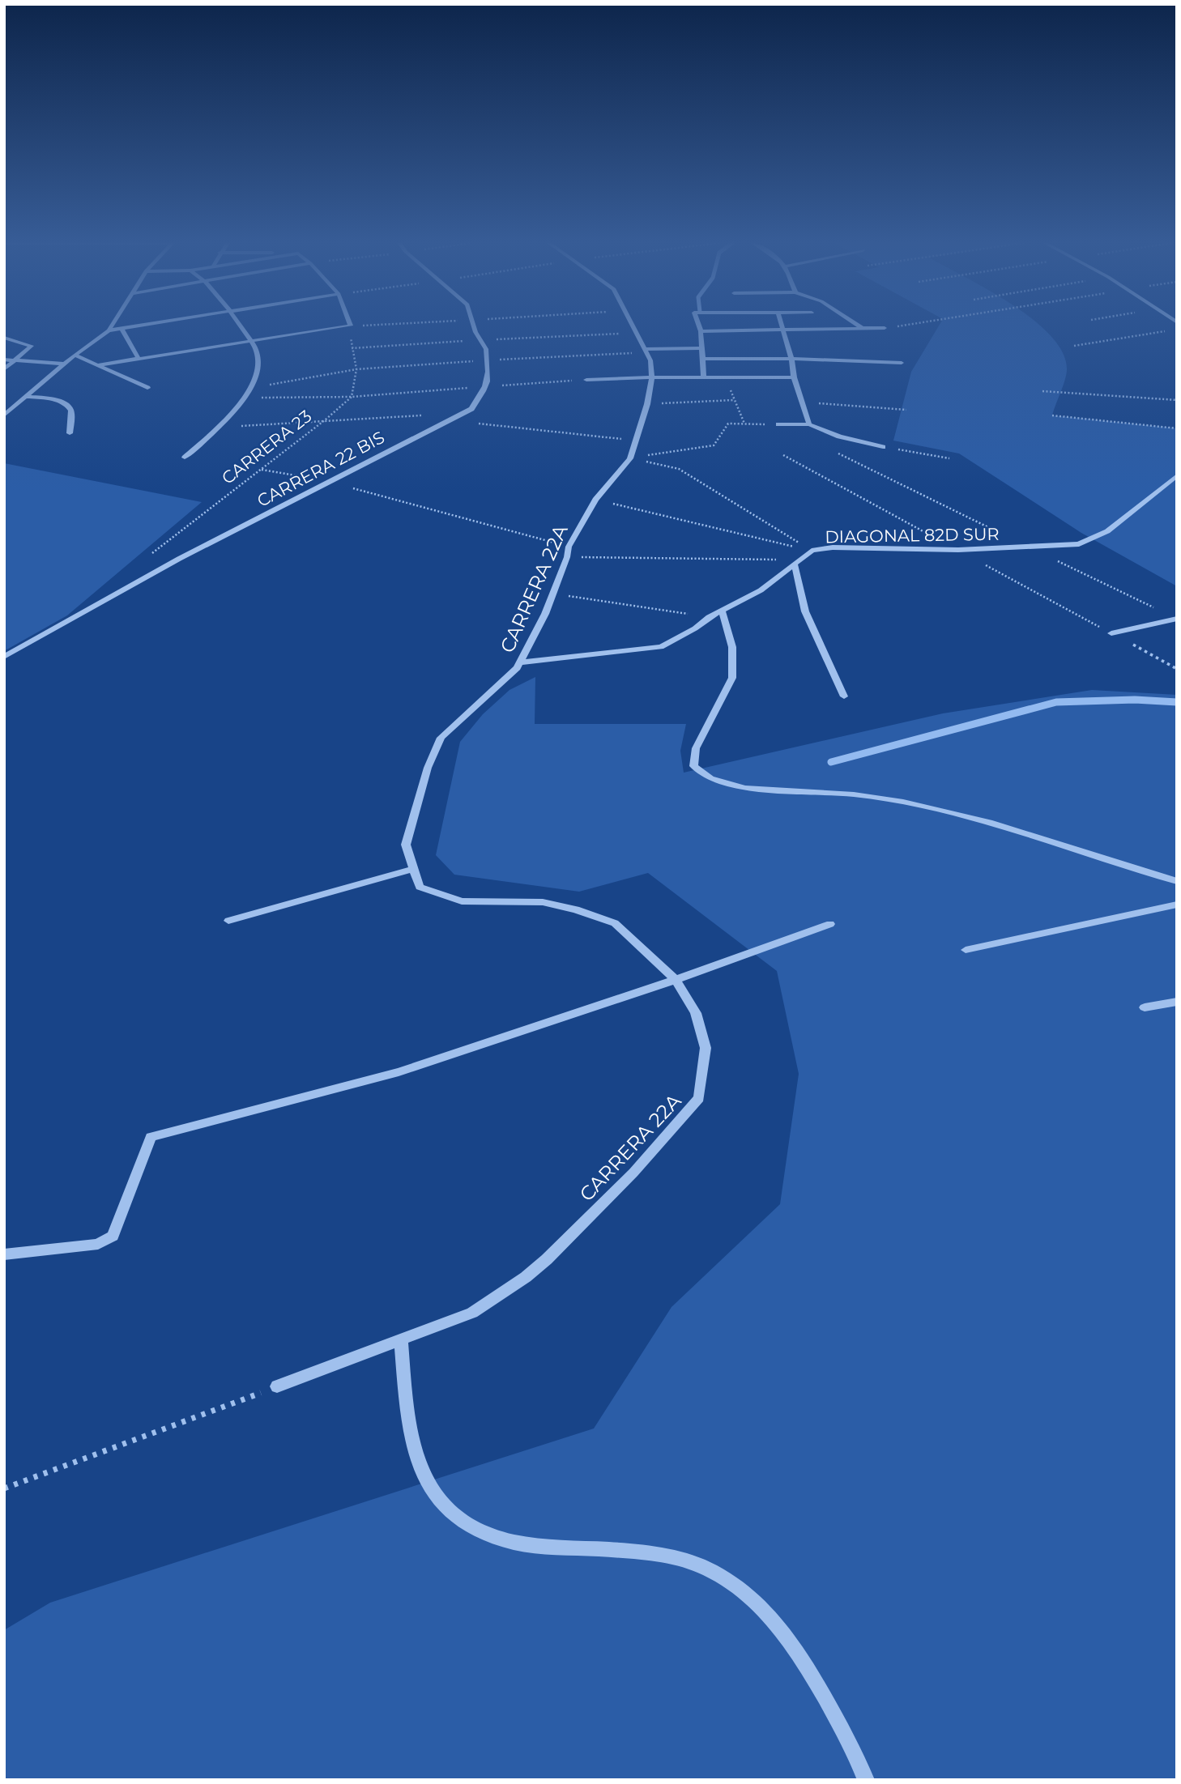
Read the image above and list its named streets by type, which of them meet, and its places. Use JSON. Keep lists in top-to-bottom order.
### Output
{
  "streets": {
    "street": ["CARRERA 22 BIS", "DIAGONAL 82D SUR", "CARRERA 22A"],
    "path": ["CARRERA 23"]
  },
  "crossings": [
    ["DIAGONAL 82D SUR", "CARRERA 22A"]
  ]
}
